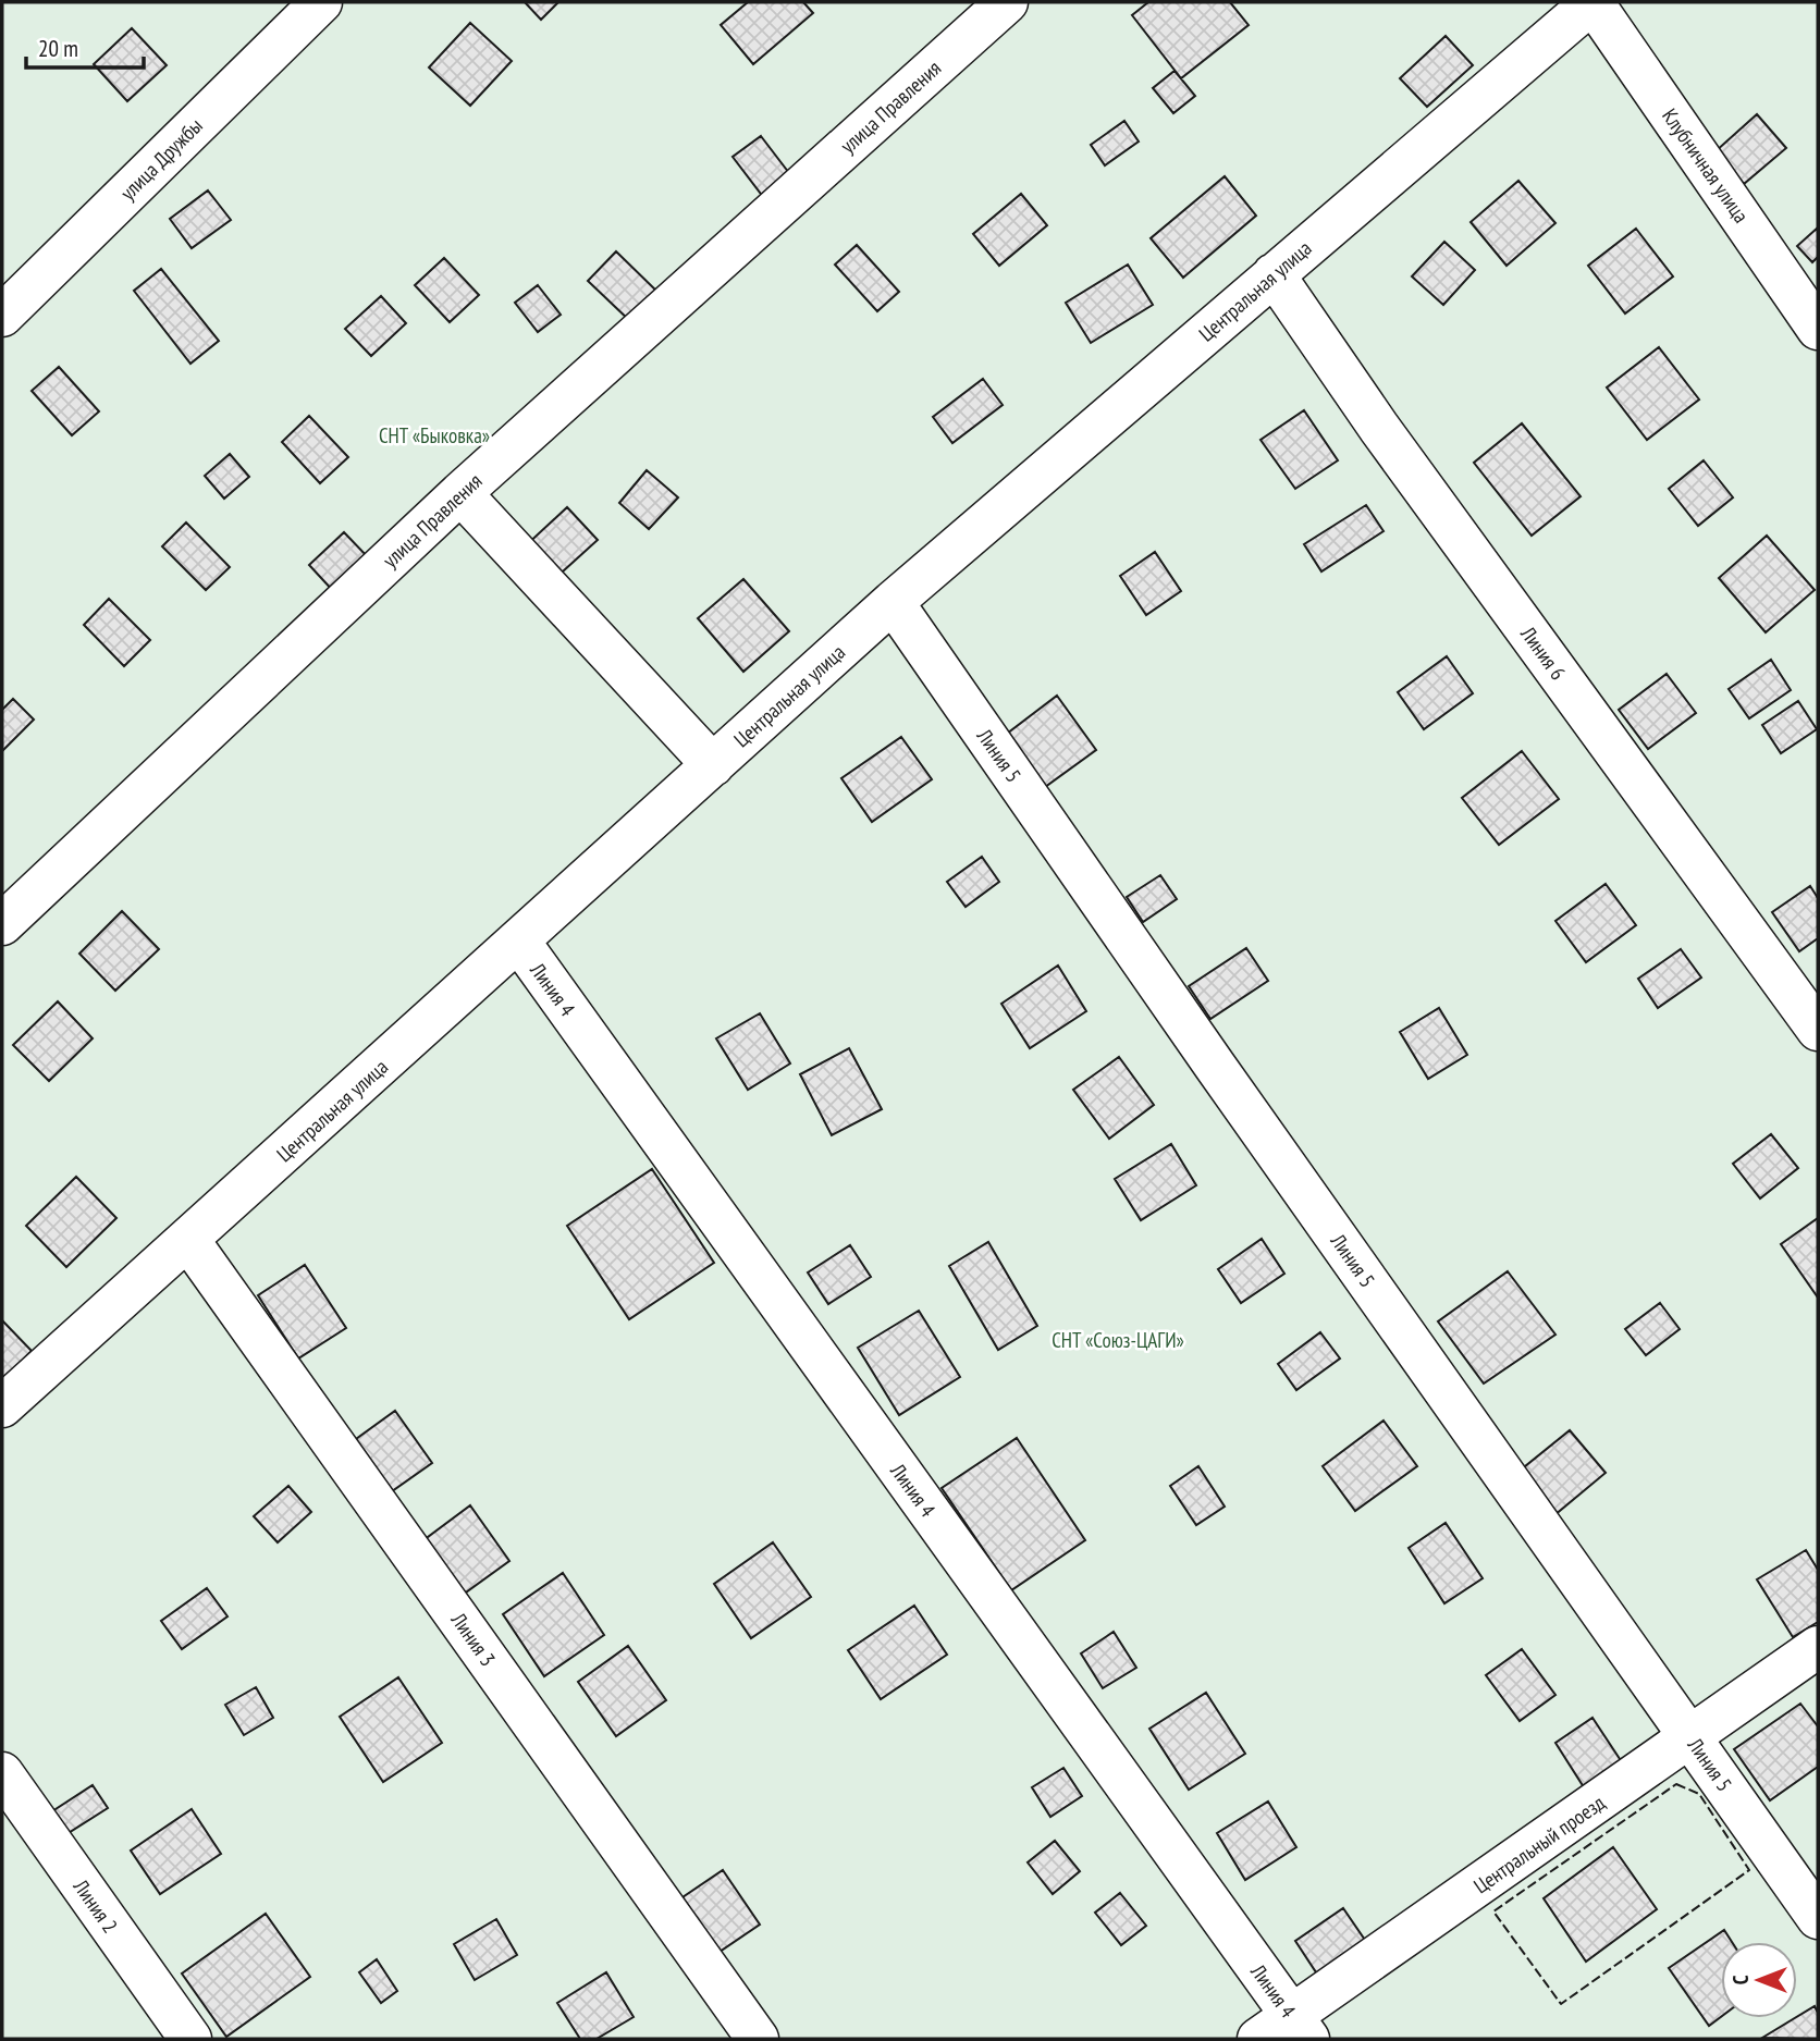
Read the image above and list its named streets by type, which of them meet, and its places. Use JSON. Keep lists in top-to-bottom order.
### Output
{
  "streets": {
    "street": [
      "улица Правления",
      "улица Дружбы",
      "Клубничная улица",
      "Центральная улица",
      "Линия 6",
      "Линия 5",
      "Линия 4",
      "Линия 3",
      "Центральный проезд",
      "Линия 2"
    ]
  },
  "crossings": [
    ["Клубничная улица", "Центральная улица"],
    ["Центральная улица", "Линия 6"],
    ["Центральная улица", "Линия 5"],
    ["Центральная улица", "Линия 4"],
    ["Центральная улица", "Линия 3"],
    ["Линия 5", "Центральный проезд"],
    ["Линия 4", "Центральный проезд"]
  ],
  "parks": ["СНТ «Быковка»", "СНТ «Союз-ЦАГИ»"],
  "scale_bar": "20 m",
  "north": "left"
}
